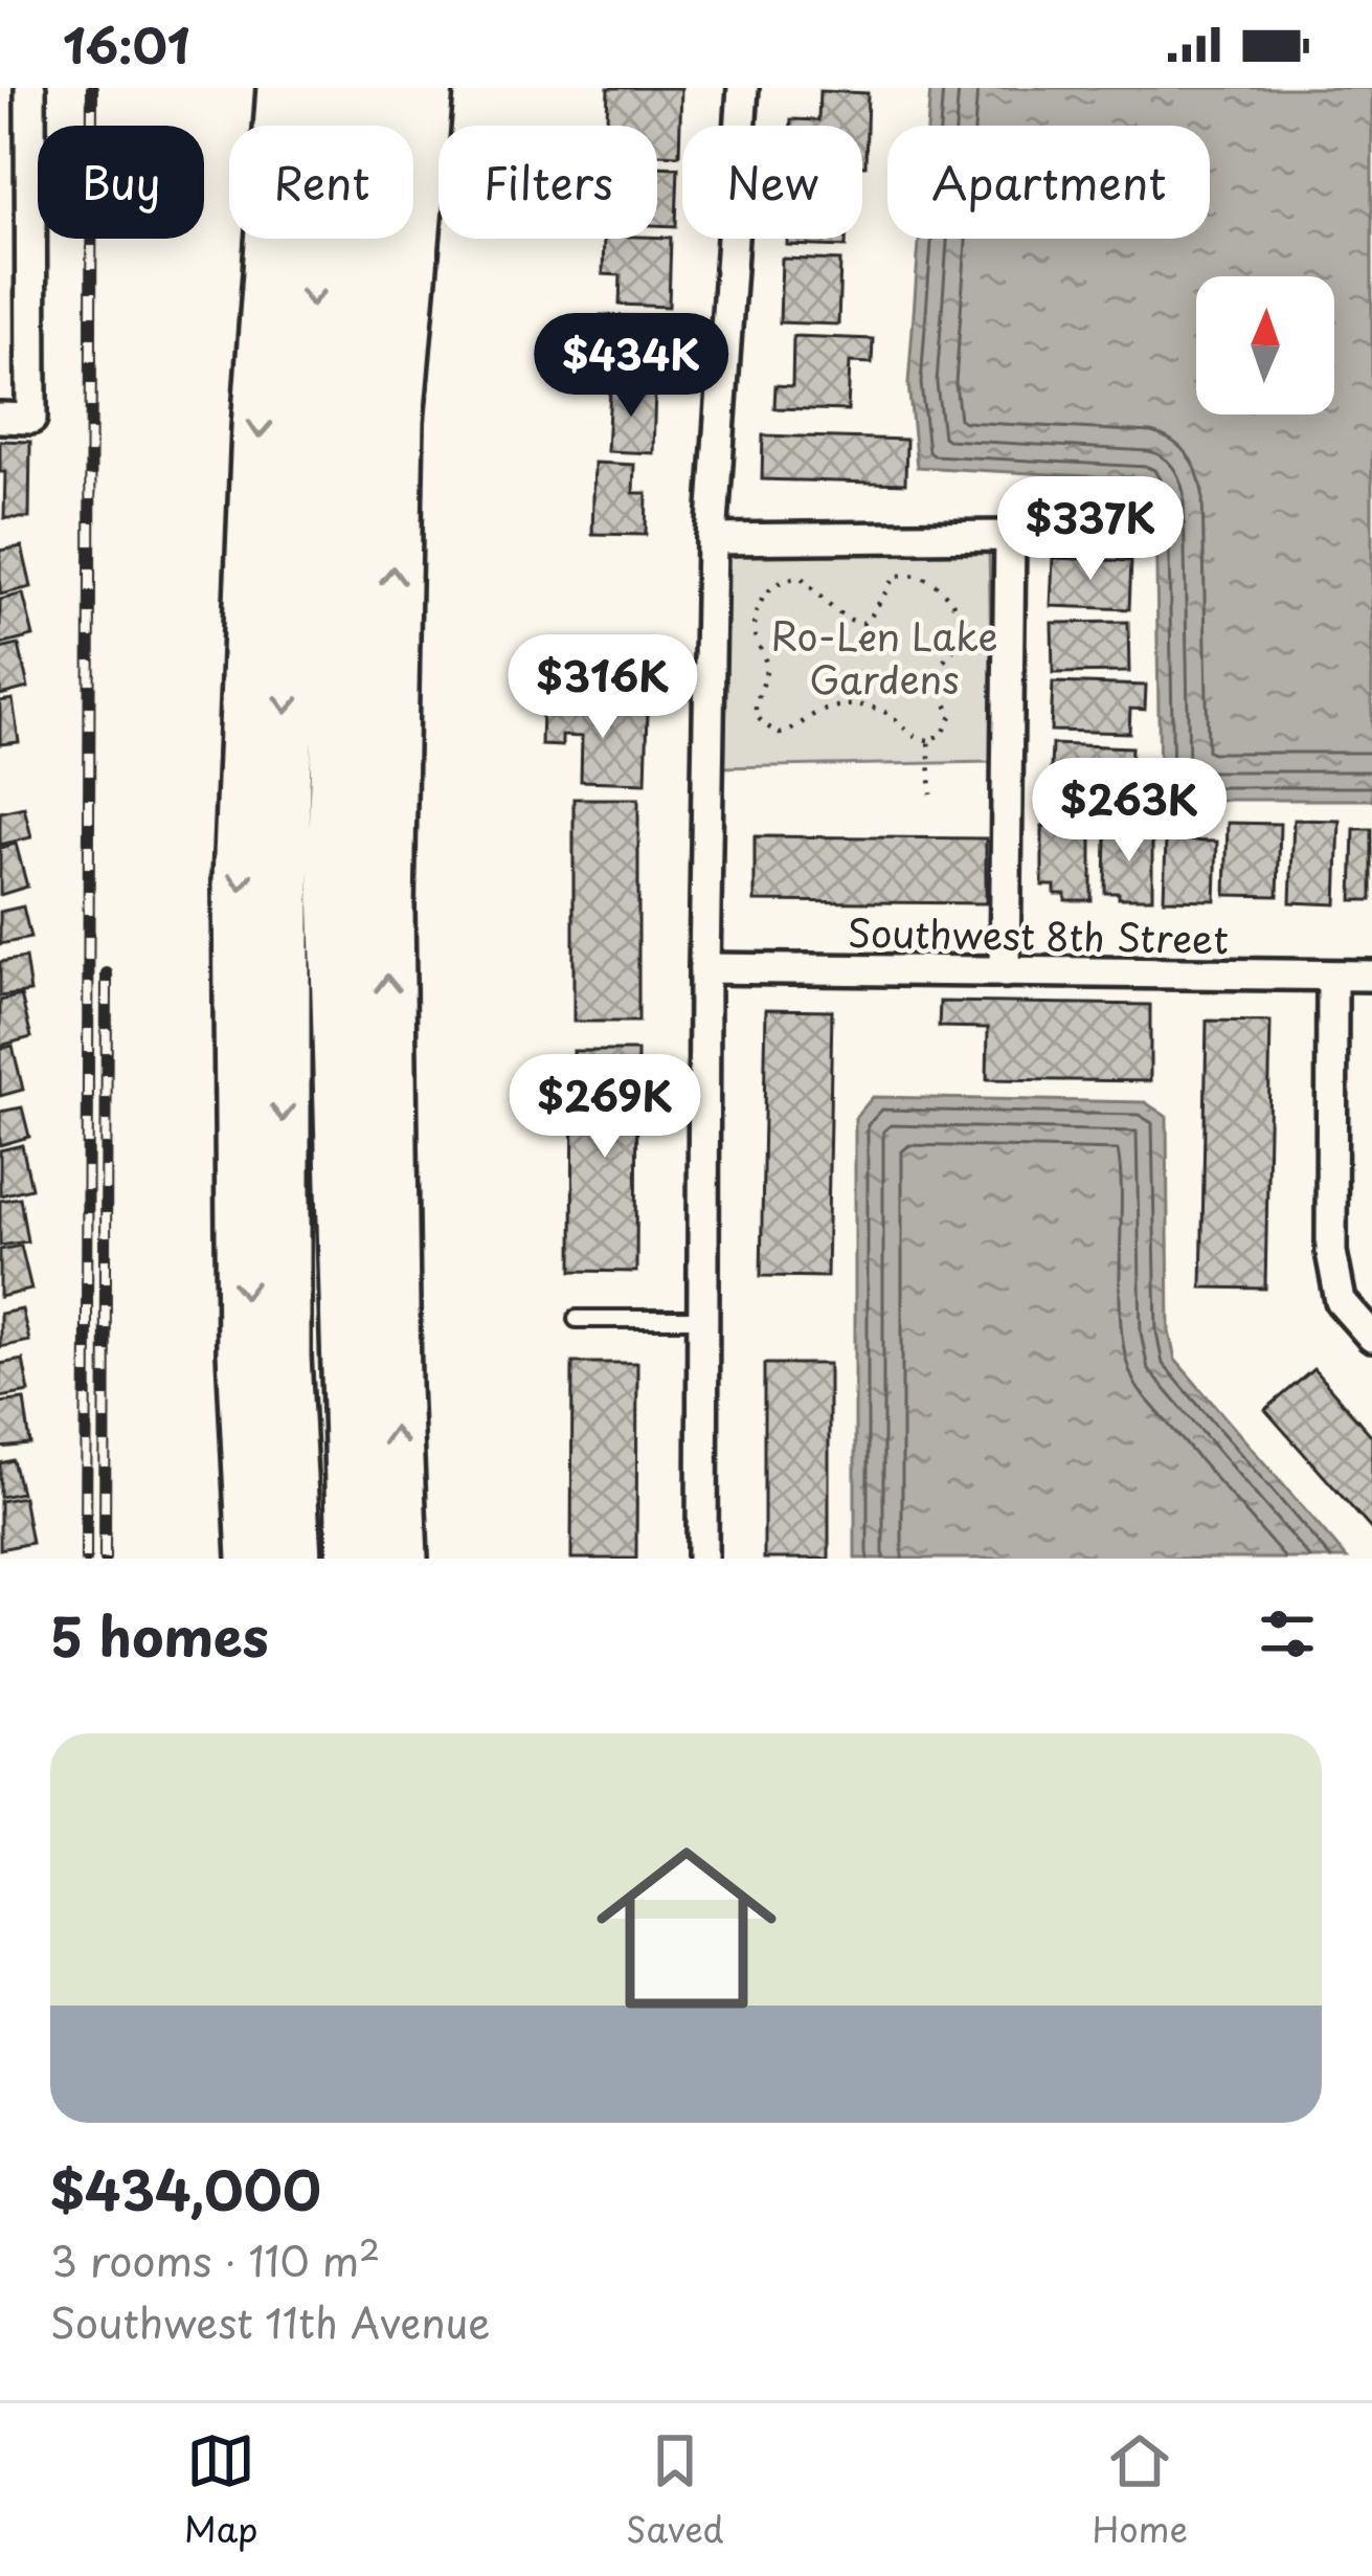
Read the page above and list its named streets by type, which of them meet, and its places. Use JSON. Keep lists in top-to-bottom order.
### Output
{
  "streets": {
    "street": ["Southwest 8th Street"]
  },
  "parks": ["Ro-Len Lake Gardens"],
  "north": "top",
  "page": {
    "status": "16:01",
    "chip": [
      "Buy",
      "Rent",
      "Filters",
      "New",
      "Apartment"
    ],
    "price": [
      "$434K",
      "$337K",
      "$316K",
      "$263K",
      "$269K"
    ],
    "heading": "5 homes",
    "list": [
      {
        "name": "$434,000",
        "note": "3 rooms · 110 m² · Southwest 11th Avenue"
      }
    ],
    "tabs": ["Map", "Saved", "Home"]
  }
}
